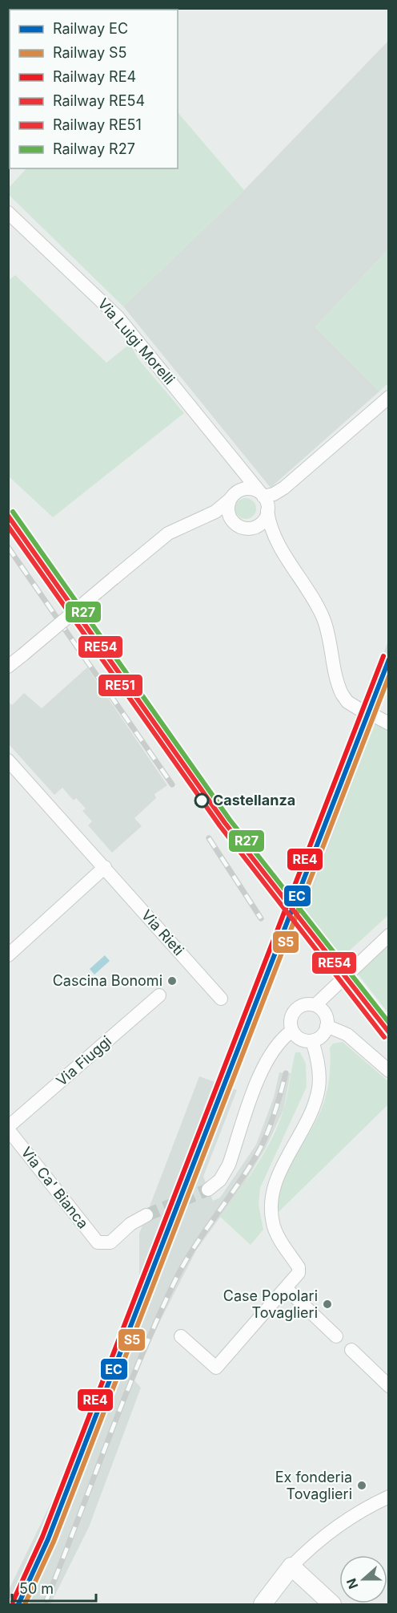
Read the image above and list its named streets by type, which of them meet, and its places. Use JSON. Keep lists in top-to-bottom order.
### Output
{
  "streets": {
    "street": [
      "Via Luigi Morelli",
      "Via Rieti",
      "Via Fiuggi",
      "Via Ca' Bianca"
    ]
  },
  "crossings": [
    ["Via Fiuggi", "Via Ca' Bianca"]
  ],
  "places": [
    "Castellanza",
    "Cascina Bonomi",
    "Case Popolari Tovaglieri",
    "Ex fonderia Tovaglieri"
  ],
  "lines": [
    "rail line R27",
    "rail line RE54",
    "rail line RE51",
    "rail line RE4",
    "rail line EC",
    "rail line S5"
  ],
  "legend": [
    "Railway EC",
    "Railway S5",
    "Railway RE4",
    "Railway RE54",
    "Railway RE51",
    "Railway R27"
  ],
  "scale_bar": "50 m",
  "north": "left"
}
